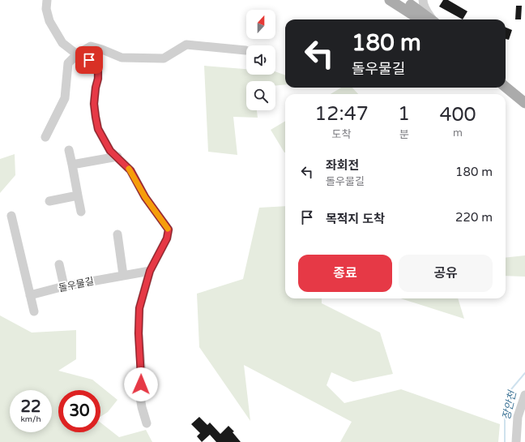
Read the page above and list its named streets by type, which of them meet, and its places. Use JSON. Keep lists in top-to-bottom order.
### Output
{
  "streets": {
    "street": ["돌우물길"]
  },
  "water": ["장안천"],
  "north": "top",
  "page": {
    "turn": ["180 m", "돌우물길"],
    "eta": [
      "12:47",
      "도착",
      "1",
      "분",
      "400",
      "m"
    ],
    "list": [
      {
        "name": "좌회전",
        "note": "돌우물길",
        "value": "180 m"
      },
      {
        "name": "목적지 도착",
        "value": "220 m"
      }
    ],
    "buttons": ["종료", "공유"],
    "speed": "22 km/h",
    "limit": "30"
  }
}
